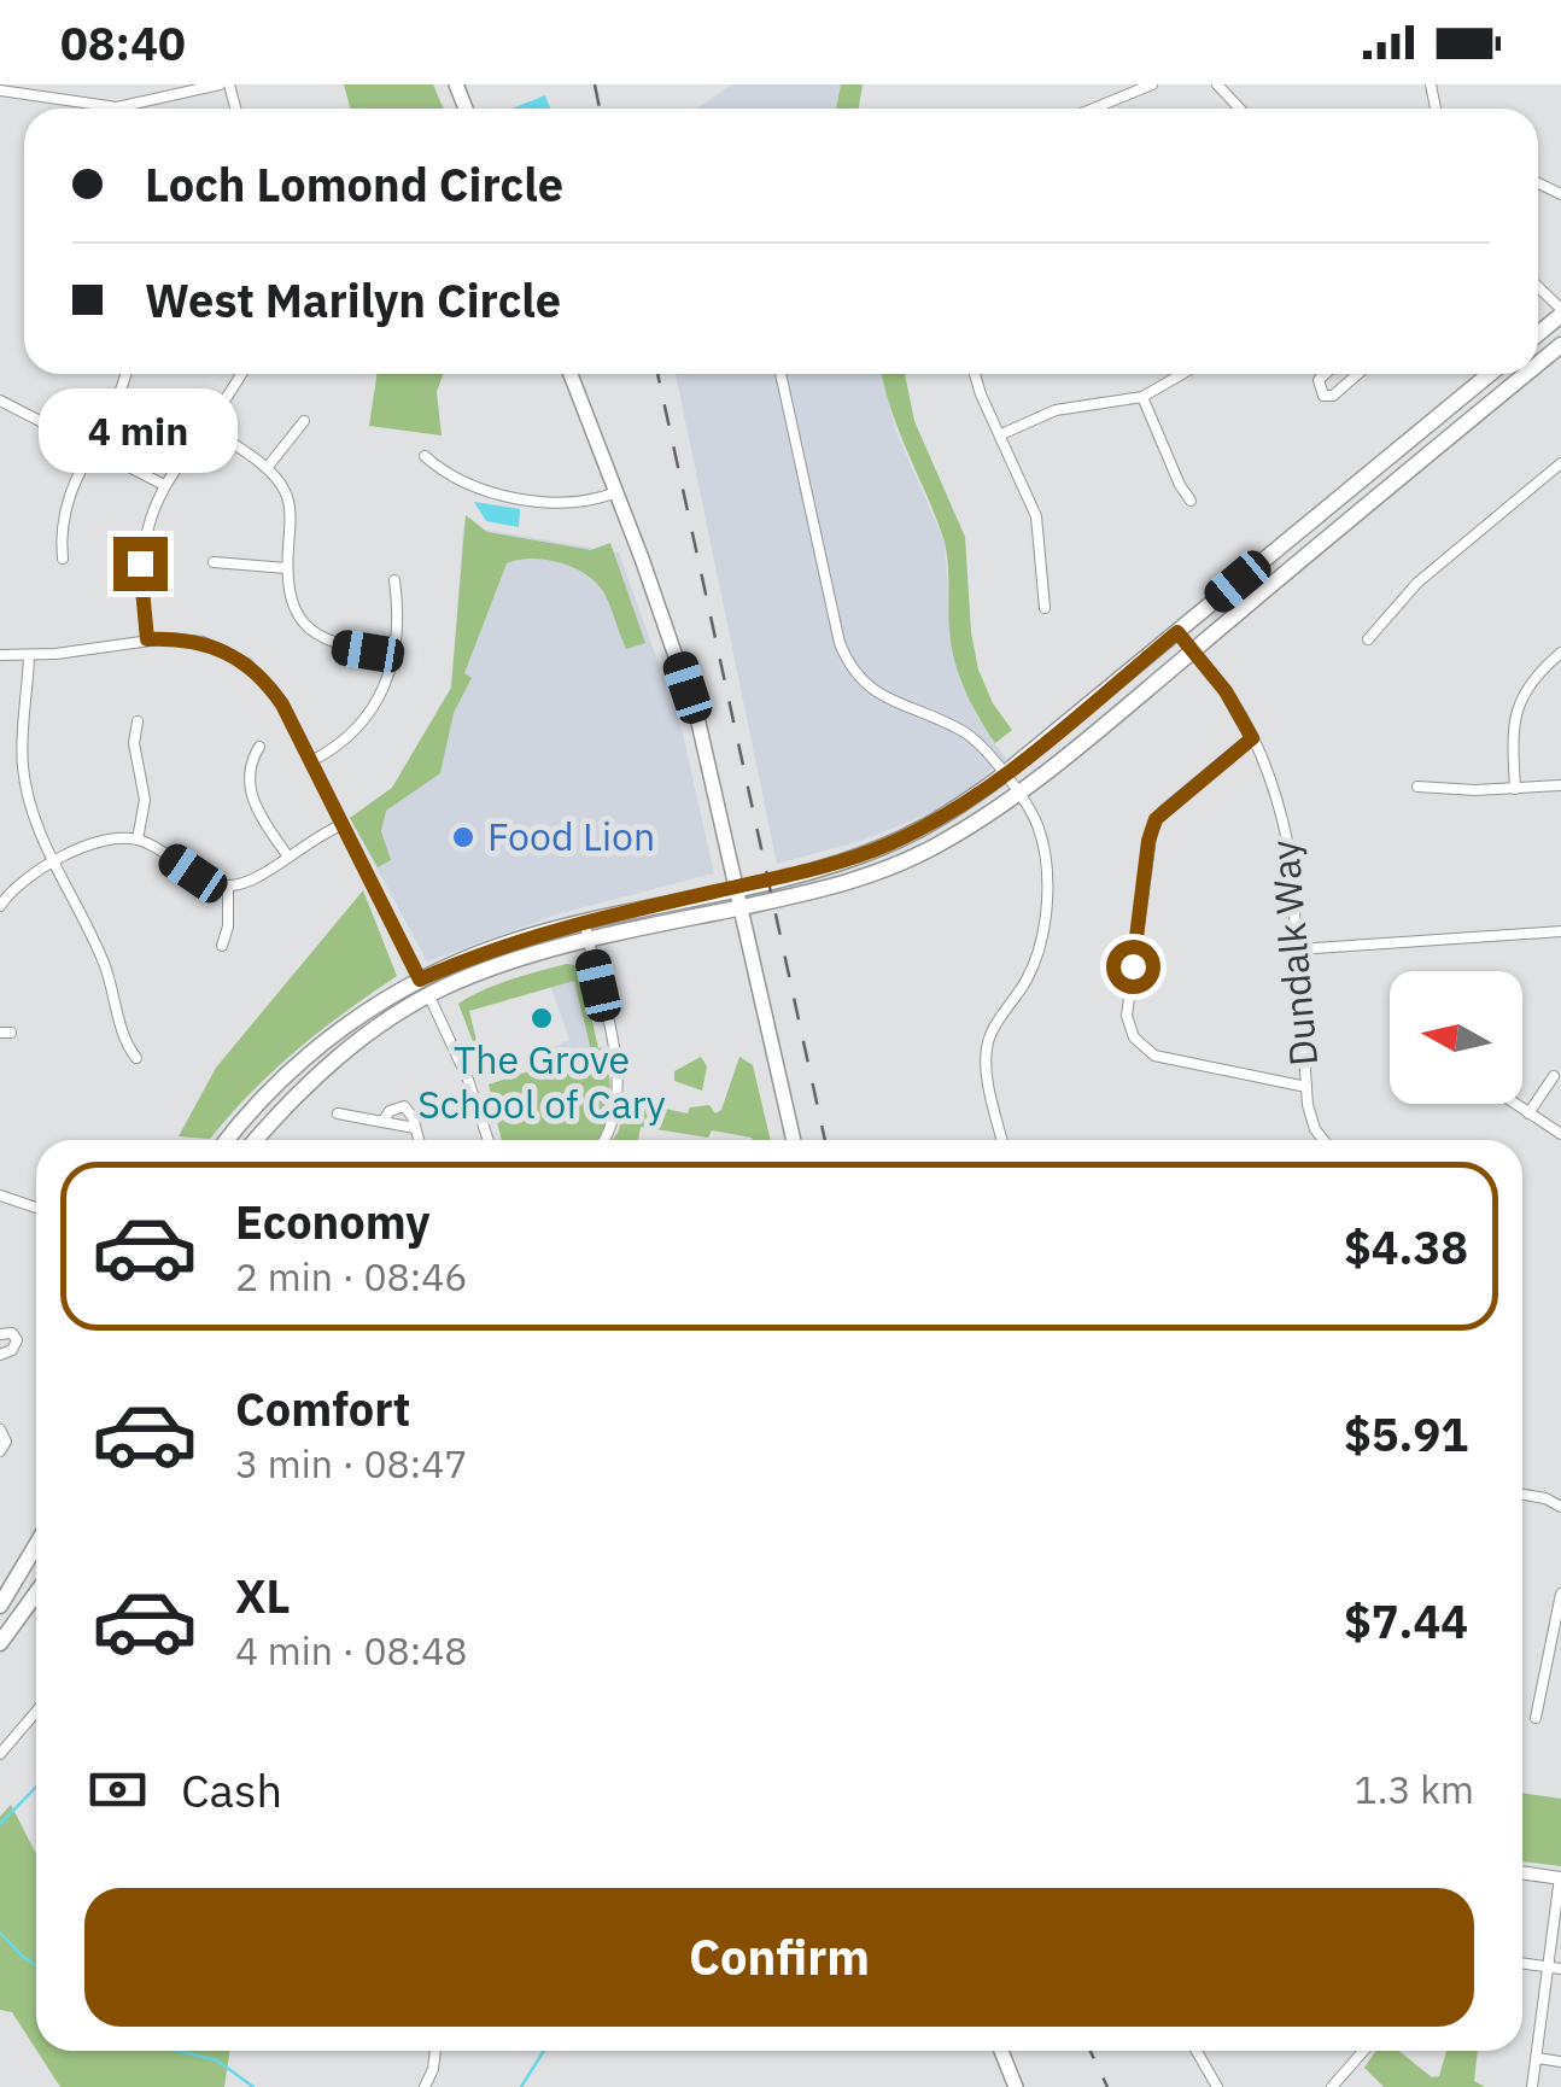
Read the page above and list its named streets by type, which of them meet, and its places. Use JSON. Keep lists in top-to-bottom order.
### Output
{
  "streets": {
    "street": ["Dundalk Way"]
  },
  "places": ["Food Lion", "The Grove School of Cary"],
  "north": "left",
  "page": {
    "status": "08:40",
    "banner": ["Loch Lomond Circle", "West Marilyn Circle"],
    "bubble": "4 min",
    "list": [
      {
        "name": "Economy",
        "note": "2 min · 08:46",
        "value": "$4.38"
      },
      {
        "name": "Comfort",
        "note": "3 min · 08:47",
        "value": "$5.91"
      },
      {
        "name": "XL",
        "note": "4 min · 08:48",
        "value": "$7.44"
      }
    ],
    "pay": ["Cash", "1.3 km"],
    "buttons": "Confirm"
  }
}
